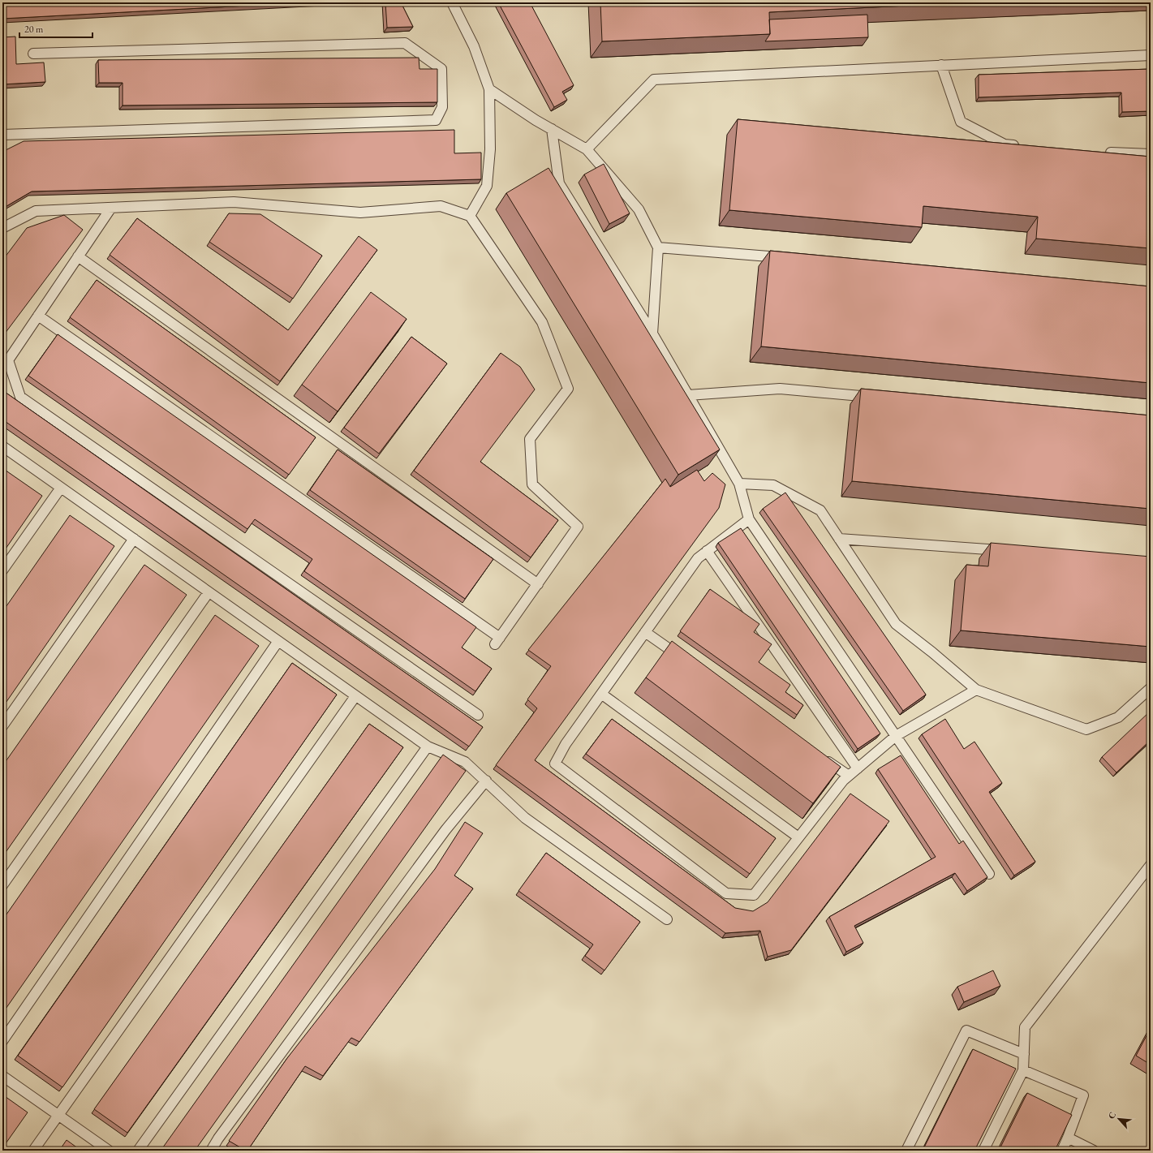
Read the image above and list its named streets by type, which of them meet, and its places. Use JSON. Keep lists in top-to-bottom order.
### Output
{
  "scale_bar": "20 m",
  "north": "top left"
}
